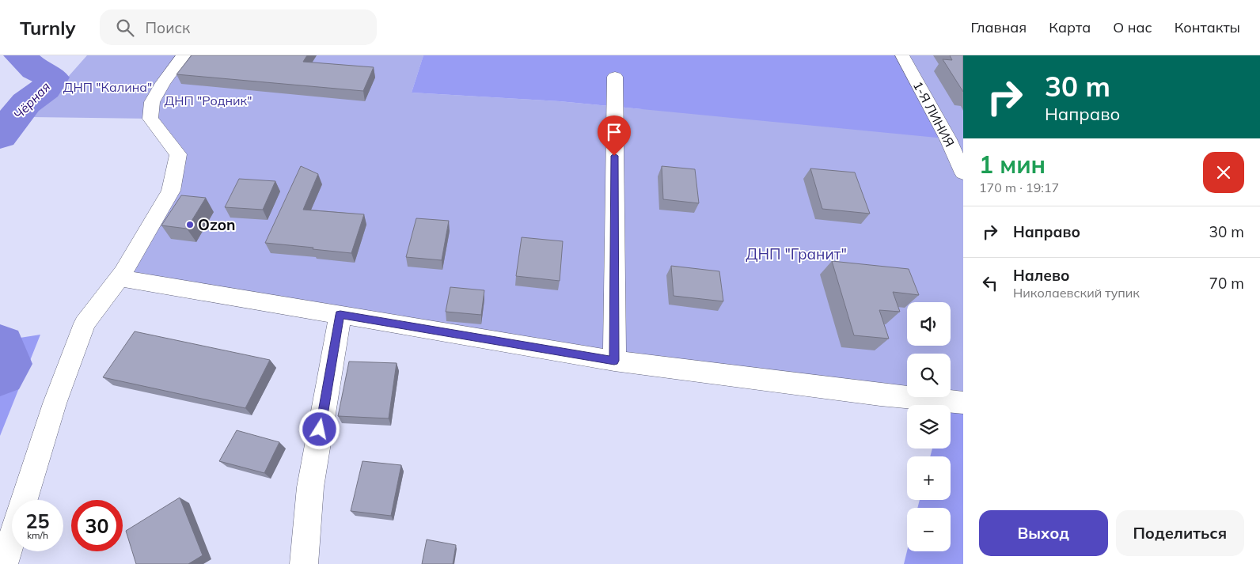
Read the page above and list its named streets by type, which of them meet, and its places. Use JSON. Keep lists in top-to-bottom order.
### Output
{
  "streets": {
    "street": ["1-Я ЛИНИЯ"]
  },
  "water": ["Чёрная"],
  "parks": ["ДНП \"Калина\"", "ДНП \"Родник\"", "ДНП \"Гранит\""],
  "places": ["Ozon"],
  "page": {
    "header": "Turnly",
    "search": "Поиск",
    "nav": [
      "Главная",
      "Карта",
      "О нас",
      "Контакты"
    ],
    "turn": ["30 m", "Направо"],
    "heading": ["1 мин", "170 m · 19:17"],
    "list": [
      {
        "name": "Направо",
        "value": "30 m"
      },
      {
        "name": "Налево",
        "note": "Николаевский тупик",
        "value": "70 m"
      }
    ],
    "map_buttons": ["+", "−"],
    "speed": "25 km/h",
    "limit": "30",
    "buttons": ["Выход", "Поделиться"]
  }
}
